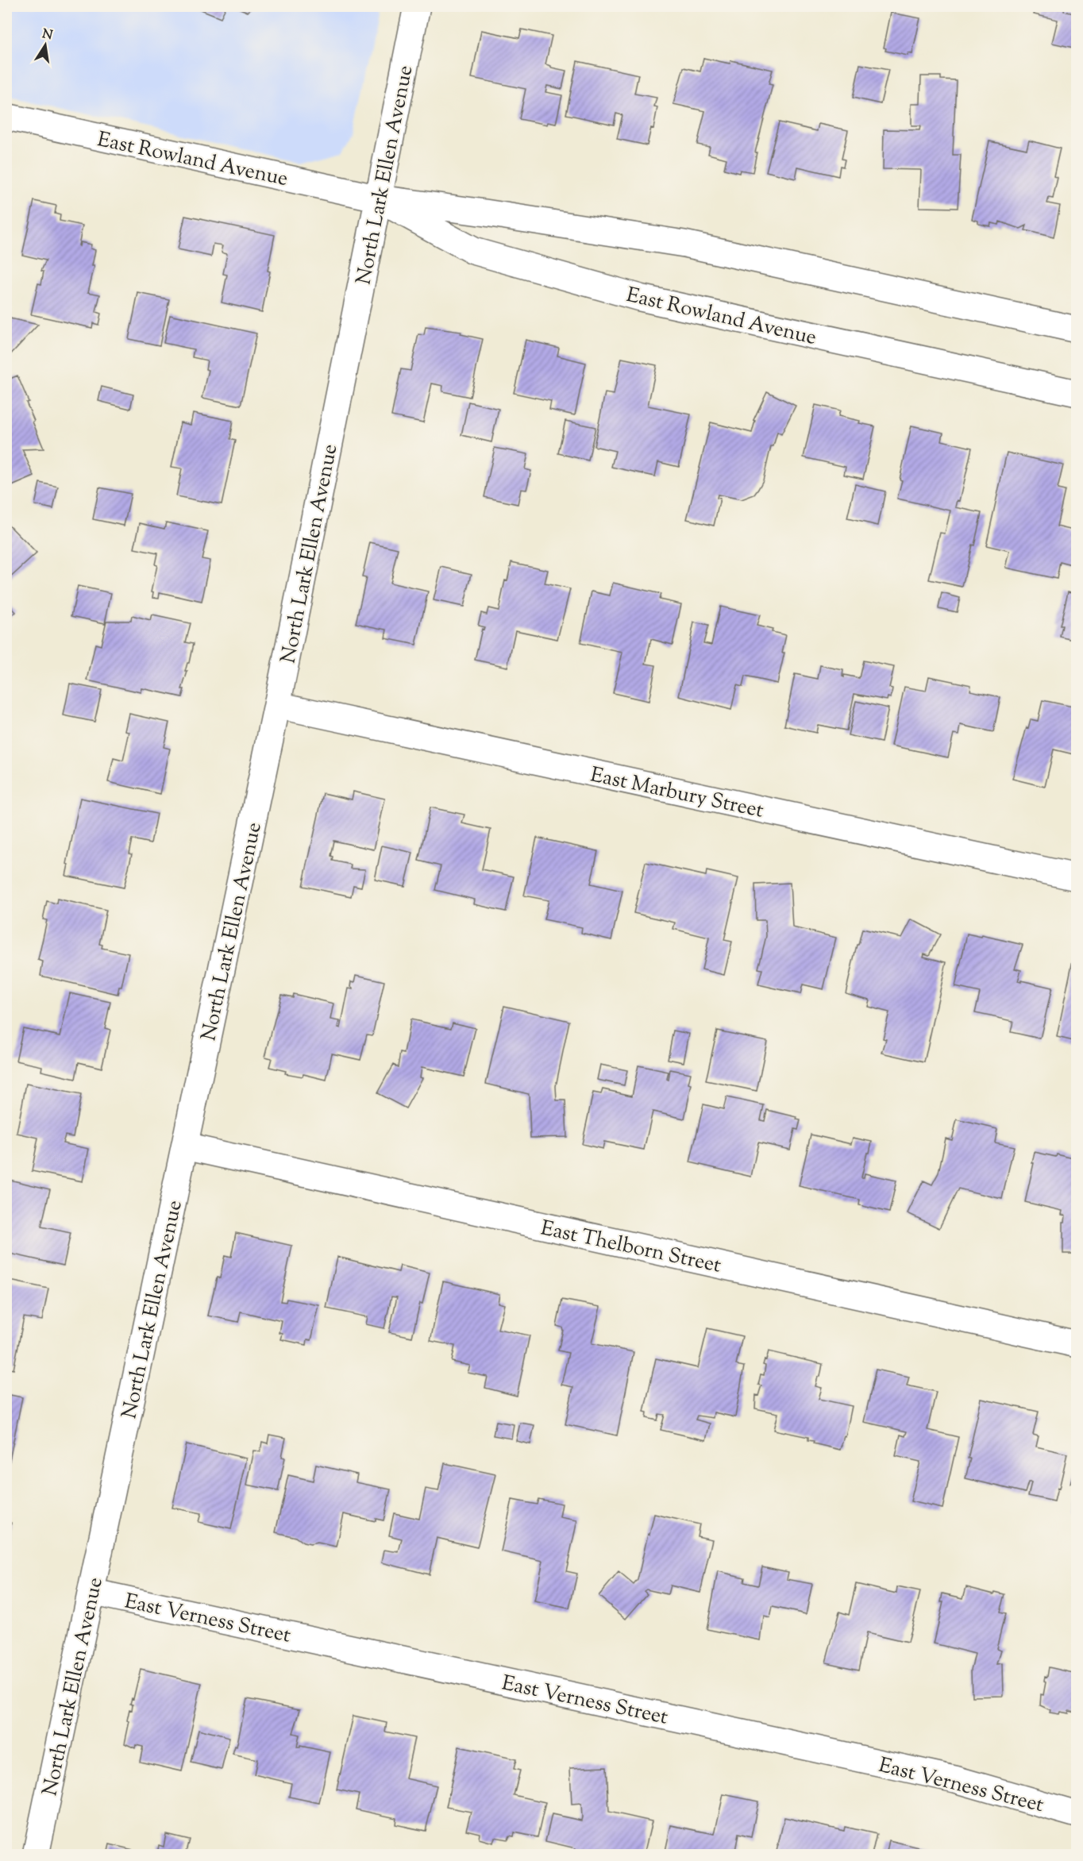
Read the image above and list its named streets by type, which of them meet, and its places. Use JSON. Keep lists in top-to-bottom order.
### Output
{
  "streets": {
    "street": [
      "East Rowland Avenue",
      "North Lark Ellen Avenue",
      "East Marbury Street",
      "East Thelborn Street",
      "East Verness Street"
    ]
  },
  "crossings": [
    ["East Rowland Avenue", "North Lark Ellen Avenue"],
    ["North Lark Ellen Avenue", "East Marbury Street"],
    ["North Lark Ellen Avenue", "East Thelborn Street"],
    ["North Lark Ellen Avenue", "East Verness Street"]
  ],
  "north": "top"
}
